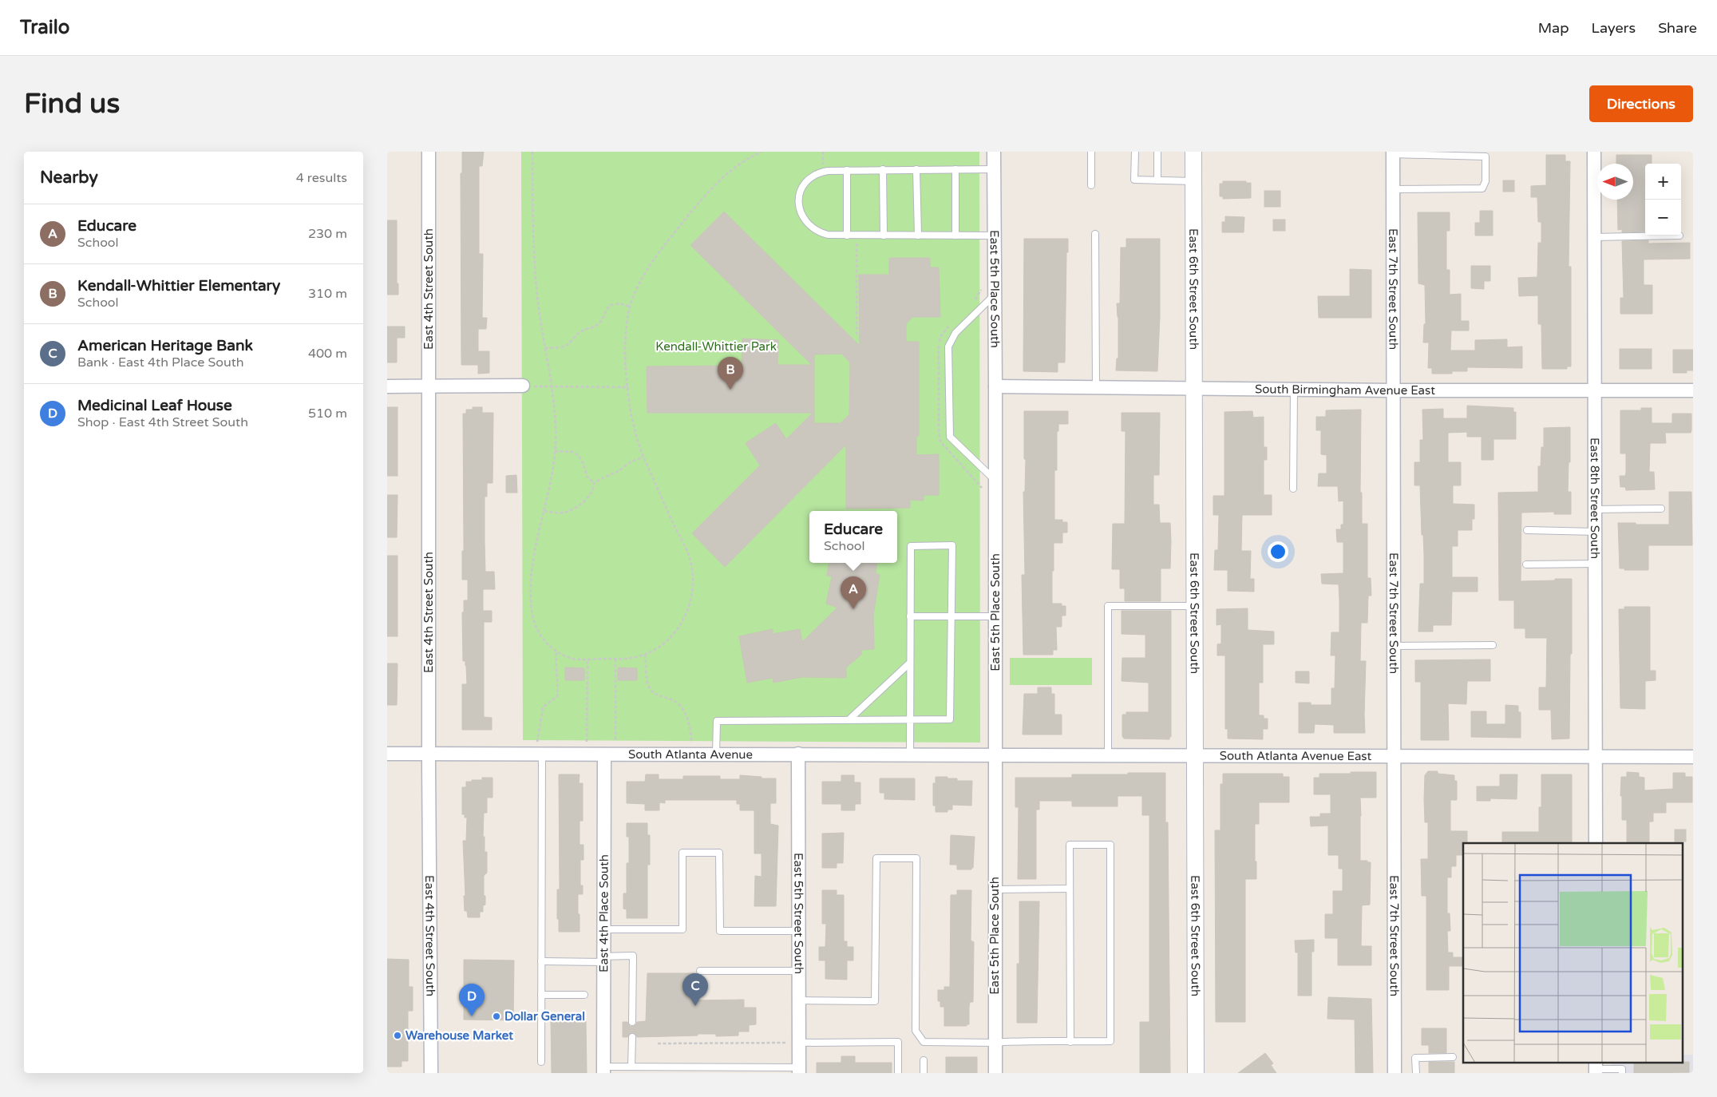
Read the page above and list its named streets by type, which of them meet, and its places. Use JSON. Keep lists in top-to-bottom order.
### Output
{
  "streets": {
    "street": [
      "East 4th Street South",
      "East 5th Place South",
      "East 6th Street South",
      "East 7th Street South",
      "South Birmingham Avenue East",
      "East 8th Street South",
      "South Atlanta Avenue",
      "South Atlanta Avenue East",
      "East 5th Street South",
      "East 4th Place South"
    ]
  },
  "crossings": [
    ["East 4th Street South", "South Atlanta Avenue"],
    ["East 5th Place South", "South Birmingham Avenue East"],
    ["East 5th Place South", "South Atlanta Avenue"],
    ["East 5th Place South", "South Atlanta Avenue East"],
    ["East 6th Street South", "South Birmingham Avenue East"],
    ["East 6th Street South", "South Atlanta Avenue East"],
    ["East 7th Street South", "South Birmingham Avenue East"],
    ["East 7th Street South", "South Atlanta Avenue East"],
    ["South Birmingham Avenue East", "East 8th Street South"],
    ["East 8th Street South", "South Atlanta Avenue East"],
    ["South Atlanta Avenue", "South Atlanta Avenue East"],
    ["South Atlanta Avenue", "East 5th Street South"],
    ["South Atlanta Avenue", "East 4th Place South"]
  ],
  "parks": ["Kendall-Whittier Park"],
  "places": ["Dollar General", "Warehouse Market"],
  "north": "left",
  "page": {
    "header": "Trailo",
    "nav": ["Map", "Layers", "Share"],
    "buttons": "Directions",
    "title": "Find us",
    "heading": ["Nearby", "4 results"],
    "map_buttons": ["+", "−"],
    "list": [
      {
        "mark": "A",
        "name": "Educare",
        "note": "School",
        "value": "230 m"
      },
      {
        "mark": "B",
        "name": "Kendall-Whittier Elementary",
        "note": "School",
        "value": "310 m"
      },
      {
        "mark": "C",
        "name": "American Heritage Bank",
        "note": "Bank · East 4th Place South",
        "value": "400 m"
      },
      {
        "mark": "D",
        "name": "Medicinal Leaf House",
        "note": "Shop · East 4th Street South",
        "value": "510 m"
      }
    ],
    "pins": [
      "B",
      "A",
      "C",
      "D"
    ],
    "popup": ["Educare", "School"]
  }
}
